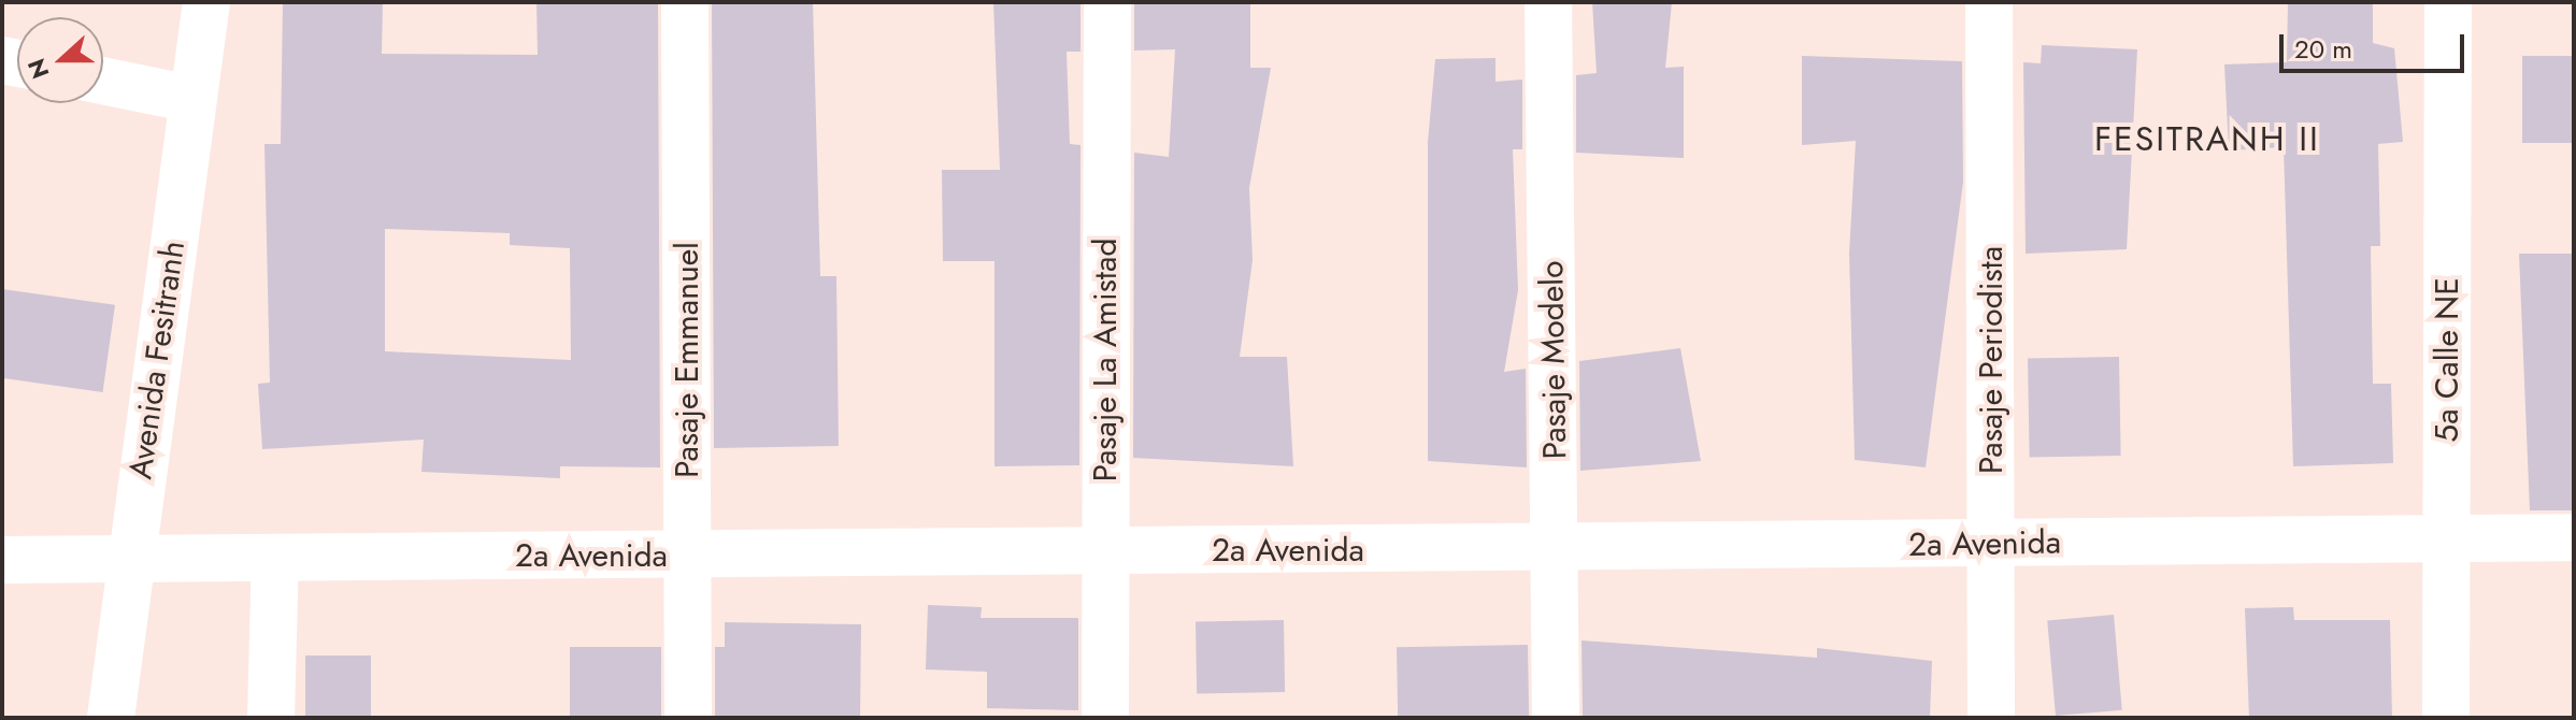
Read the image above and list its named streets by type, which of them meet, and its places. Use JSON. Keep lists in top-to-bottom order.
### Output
{
  "streets": {
    "street": [
      "Avenida Fesitranh",
      "Pasaje Emmanuel",
      "Pasaje La Amistad",
      "Pasaje Modelo",
      "Pasaje Periodista",
      "5a Calle NE",
      "2a Avenida"
    ]
  },
  "crossings": [
    ["Avenida Fesitranh", "2a Avenida"],
    ["Pasaje Emmanuel", "2a Avenida"],
    ["Pasaje La Amistad", "2a Avenida"],
    ["Pasaje Modelo", "2a Avenida"],
    ["Pasaje Periodista", "2a Avenida"],
    ["5a Calle NE", "2a Avenida"]
  ],
  "districts": ["FESITRANH II"],
  "scale_bar": "20 m",
  "north": "left"
}
